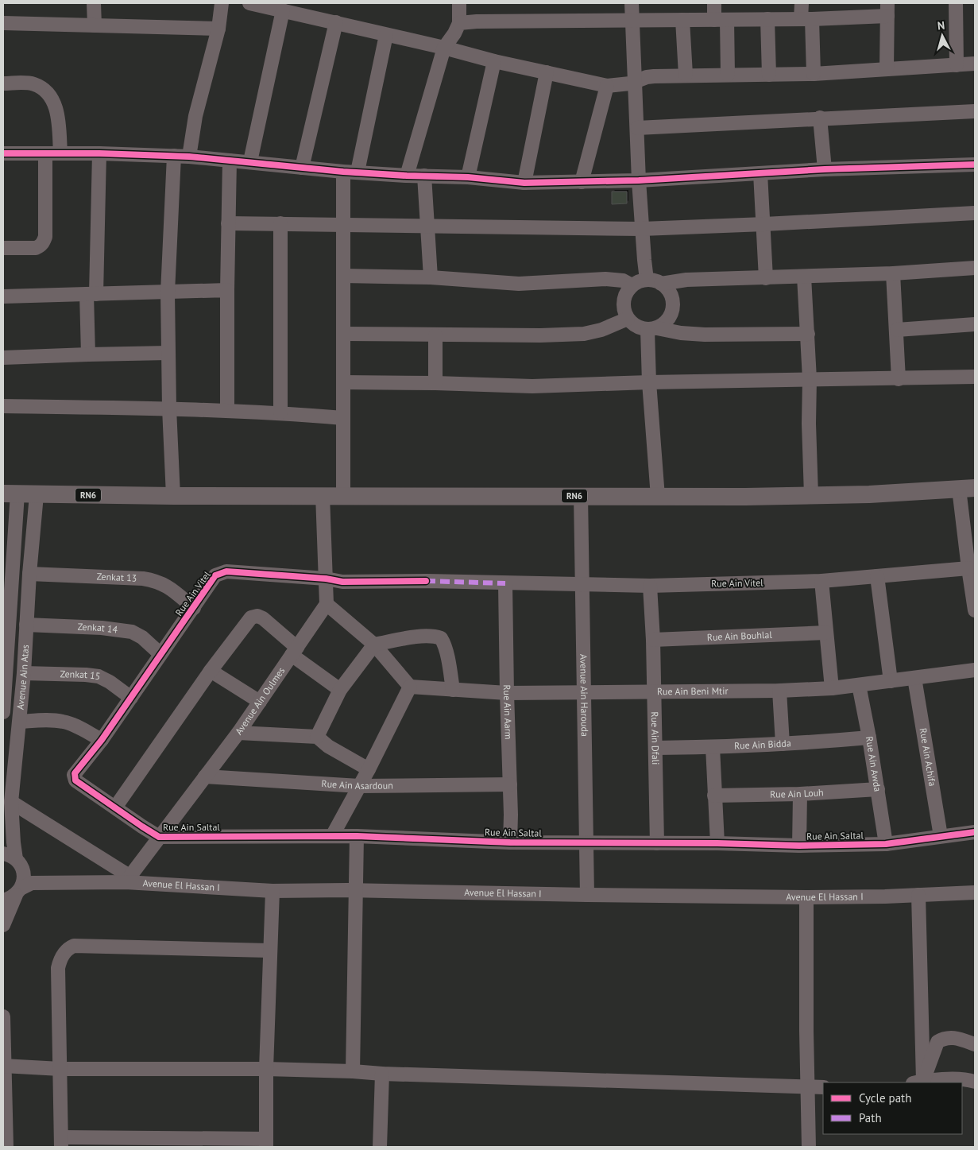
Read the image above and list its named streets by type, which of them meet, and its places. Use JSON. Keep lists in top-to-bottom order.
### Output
{
  "streets": {
    "main road": ["RN6"],
    "street": [
      "Zenkat 13",
      "Rue Ain Vitel",
      "Zenkat 14",
      "Rue Ain Bouhlal",
      "Avenue Ain Atas",
      "Zenkat 15",
      "Rue Ain Beni Mtir",
      "Avenue Ain Harouda",
      "Avenue Ain Oulmes",
      "Rue Ain Aarm",
      "Rue Ain Dfali",
      "Rue Ain Bidda",
      "Rue Ain Achifa",
      "Rue Ain Awda",
      "Rue Ain Asardoun",
      "Rue Ain Louh",
      "Rue Ain Saltal",
      "Avenue El Hassan I"
    ]
  },
  "crossings": [
    ["RN6", "Avenue Ain Atas"],
    ["RN6", "Avenue Ain Harouda"],
    ["Zenkat 13", "Rue Ain Vitel"],
    ["Zenkat 13", "Avenue Ain Atas"],
    ["Rue Ain Vitel", "Zenkat 14"],
    ["Rue Ain Vitel", "Zenkat 15"],
    ["Rue Ain Vitel", "Avenue Ain Harouda"],
    ["Rue Ain Vitel", "Rue Ain Aarm"],
    ["Rue Ain Vitel", "Rue Ain Dfali"],
    ["Rue Ain Vitel", "Rue Ain Saltal"],
    ["Zenkat 14", "Avenue Ain Atas"],
    ["Rue Ain Bouhlal", "Rue Ain Dfali"],
    ["Avenue Ain Atas", "Zenkat 15"],
    ["Avenue Ain Atas", "Avenue El Hassan I"],
    ["Rue Ain Beni Mtir", "Avenue Ain Harouda"],
    ["Rue Ain Beni Mtir", "Rue Ain Aarm"],
    ["Rue Ain Beni Mtir", "Rue Ain Dfali"],
    ["Rue Ain Beni Mtir", "Rue Ain Achifa"],
    ["Rue Ain Beni Mtir", "Rue Ain Awda"],
    ["Avenue Ain Harouda", "Rue Ain Saltal"],
    ["Avenue Ain Harouda", "Avenue El Hassan I"],
    ["Avenue Ain Oulmes", "Rue Ain Asardoun"],
    ["Avenue Ain Oulmes", "Rue Ain Saltal"],
    ["Avenue Ain Oulmes", "Avenue El Hassan I"],
    ["Rue Ain Aarm", "Rue Ain Asardoun"],
    ["Rue Ain Aarm", "Rue Ain Saltal"],
    ["Rue Ain Dfali", "Rue Ain Bidda"],
    ["Rue Ain Dfali", "Rue Ain Saltal"],
    ["Rue Ain Bidda", "Rue Ain Awda"],
    ["Rue Ain Achifa", "Rue Ain Saltal"],
    ["Rue Ain Awda", "Rue Ain Louh"],
    ["Rue Ain Awda", "Rue Ain Saltal"]
  ],
  "legend": ["Cycle path", "Path"],
  "north": "top"
}
